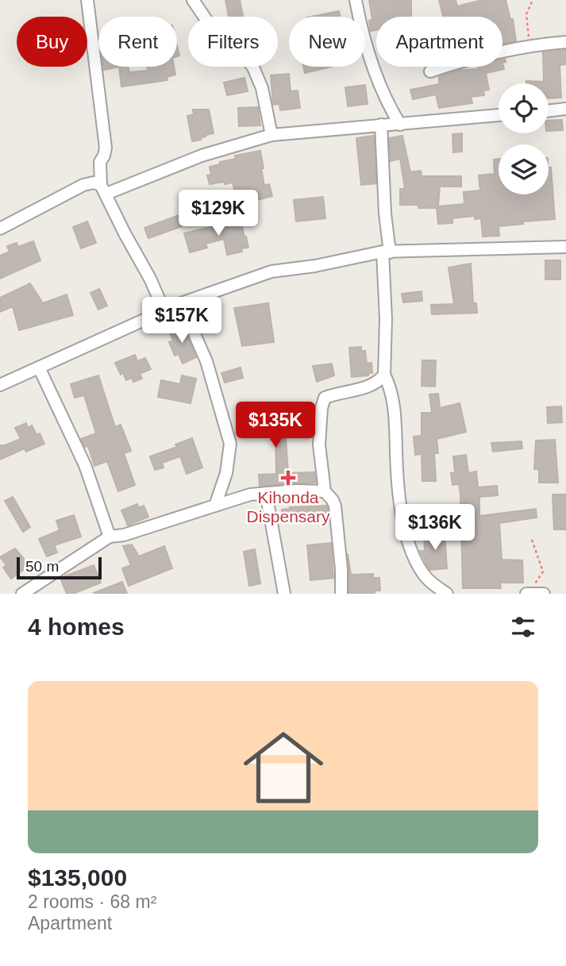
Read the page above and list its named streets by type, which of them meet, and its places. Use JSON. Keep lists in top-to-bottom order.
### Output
{
  "places": {
    "health": ["Kihonda Dispensary"]
  },
  "scale_bar": "50 m",
  "page": {
    "chip": [
      "Buy",
      "Rent",
      "Filters",
      "New",
      "Apartment"
    ],
    "price": [
      "$129K",
      "$157K",
      "$135K",
      "$136K"
    ],
    "scale": "50 m",
    "heading": "4 homes",
    "list": [
      {
        "name": "$135,000",
        "note": "2 rooms · 68 m² · Apartment"
      }
    ]
  }
}
